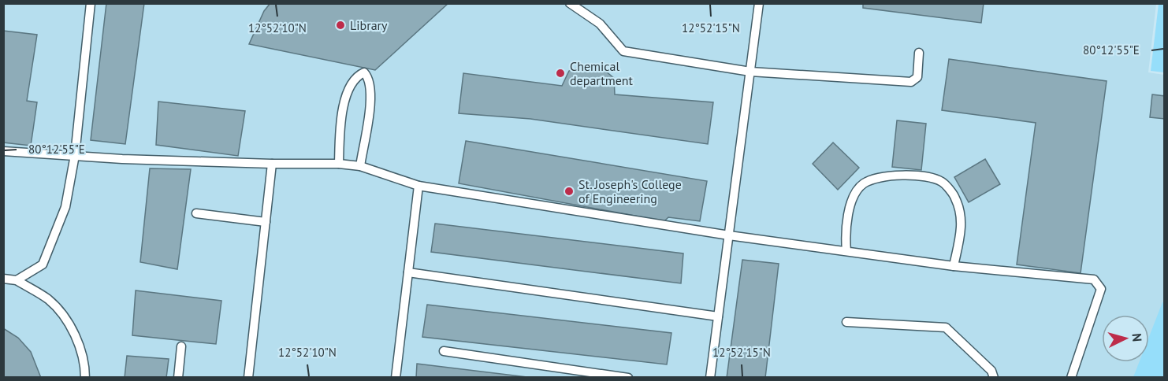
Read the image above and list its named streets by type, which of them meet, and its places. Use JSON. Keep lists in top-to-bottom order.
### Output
{
  "places": ["Library", "Chemical department", "St. Joseph's College of Engineering"],
  "north": "right",
  "coordinates": ["12°52'10\"N", "12°52'15\"N", "80°12'55\"E"]
}
